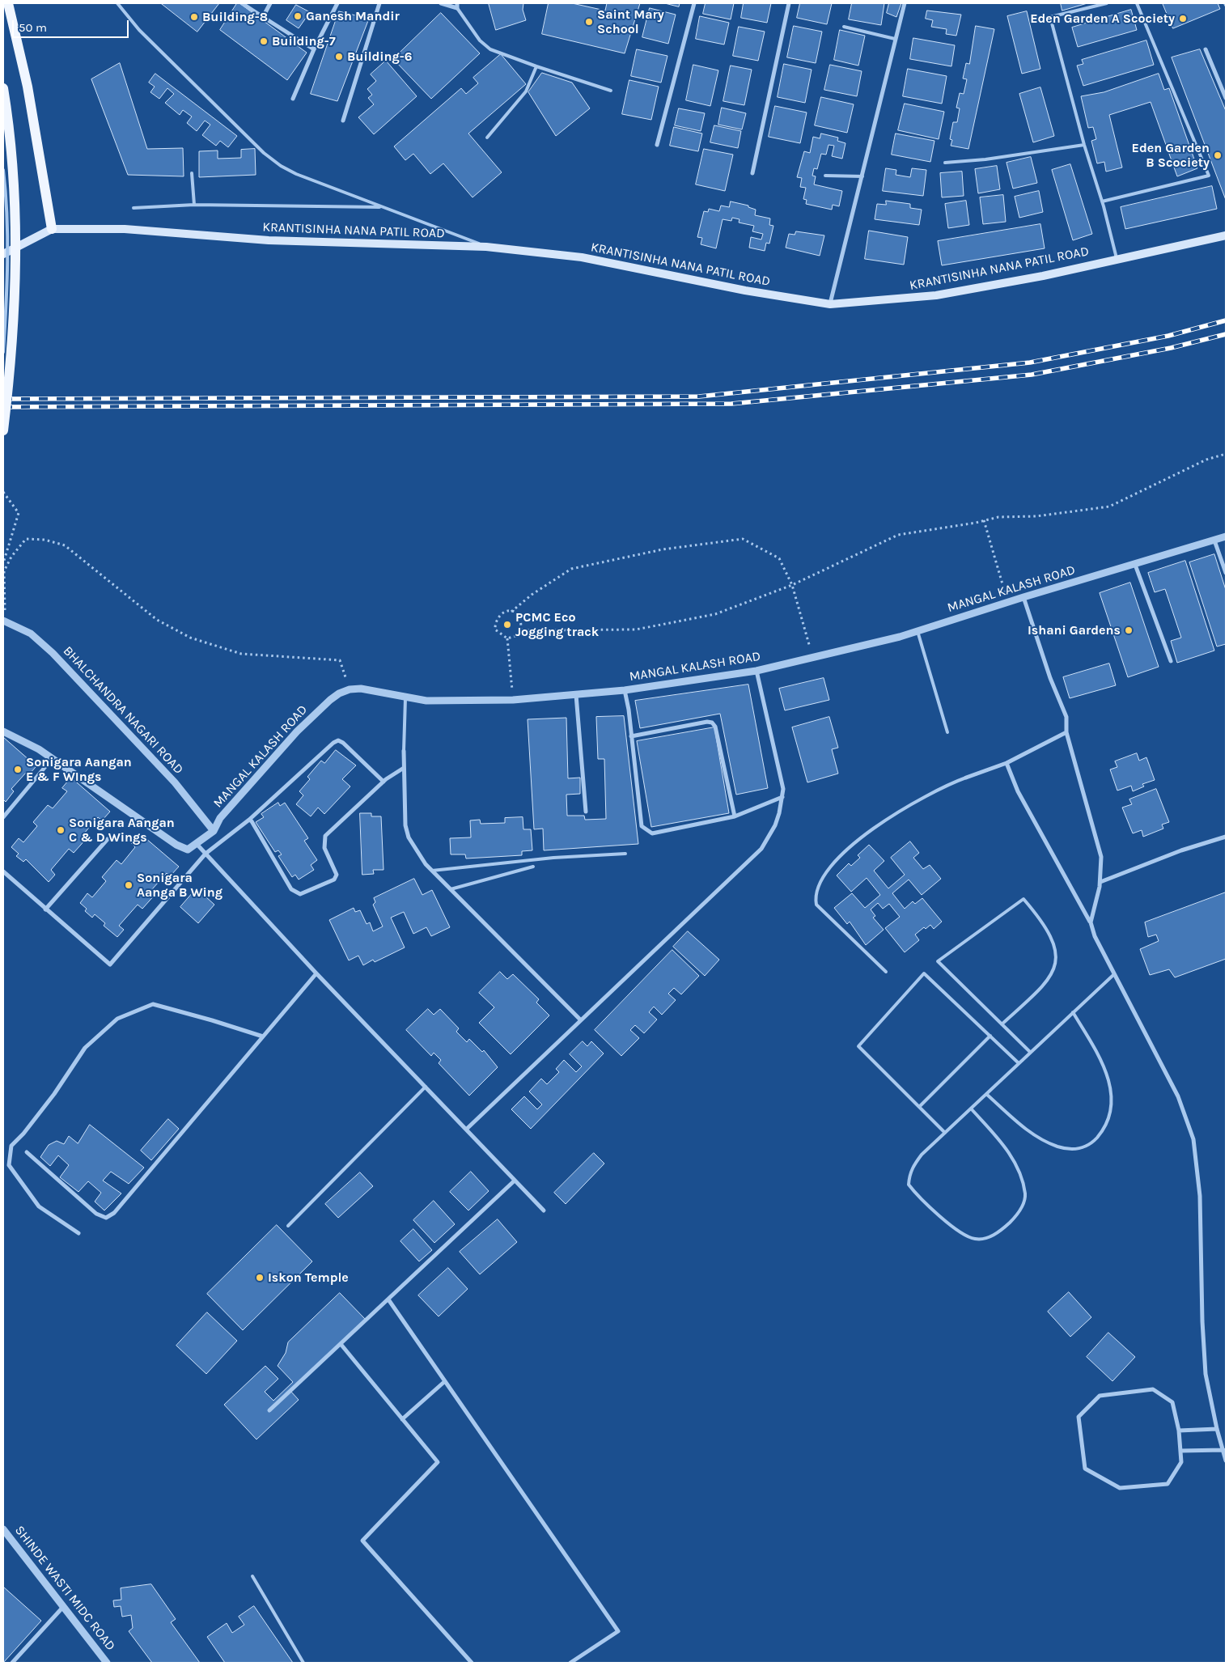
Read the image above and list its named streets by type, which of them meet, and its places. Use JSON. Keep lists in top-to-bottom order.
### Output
{
  "streets": {
    "main road": ["KRANTISINHA NANA PATIL ROAD"],
    "street": ["MANGAL KALASH ROAD", "BHALCHANDRA NAGARI ROAD", "SHINDE WASTI MIDC ROAD"]
  },
  "crossings": [
    ["MANGAL KALASH ROAD", "BHALCHANDRA NAGARI ROAD"]
  ],
  "places": [
    "Ganesh Mandir",
    "Building-8",
    "Eden Garden A Scociety",
    "Saint Mary School",
    "Building-7",
    "Building-6",
    "Eden Garden B Scociety",
    "PCMC Eco Jogging track",
    "Ishani Gardens",
    "Sonigara Aangan E & F WIngs",
    "Sonigara Aangan C & D Wings",
    "Sonigara Aanga B Wing",
    "Iskon Temple"
  ],
  "scale_bar": "50 m"
}
